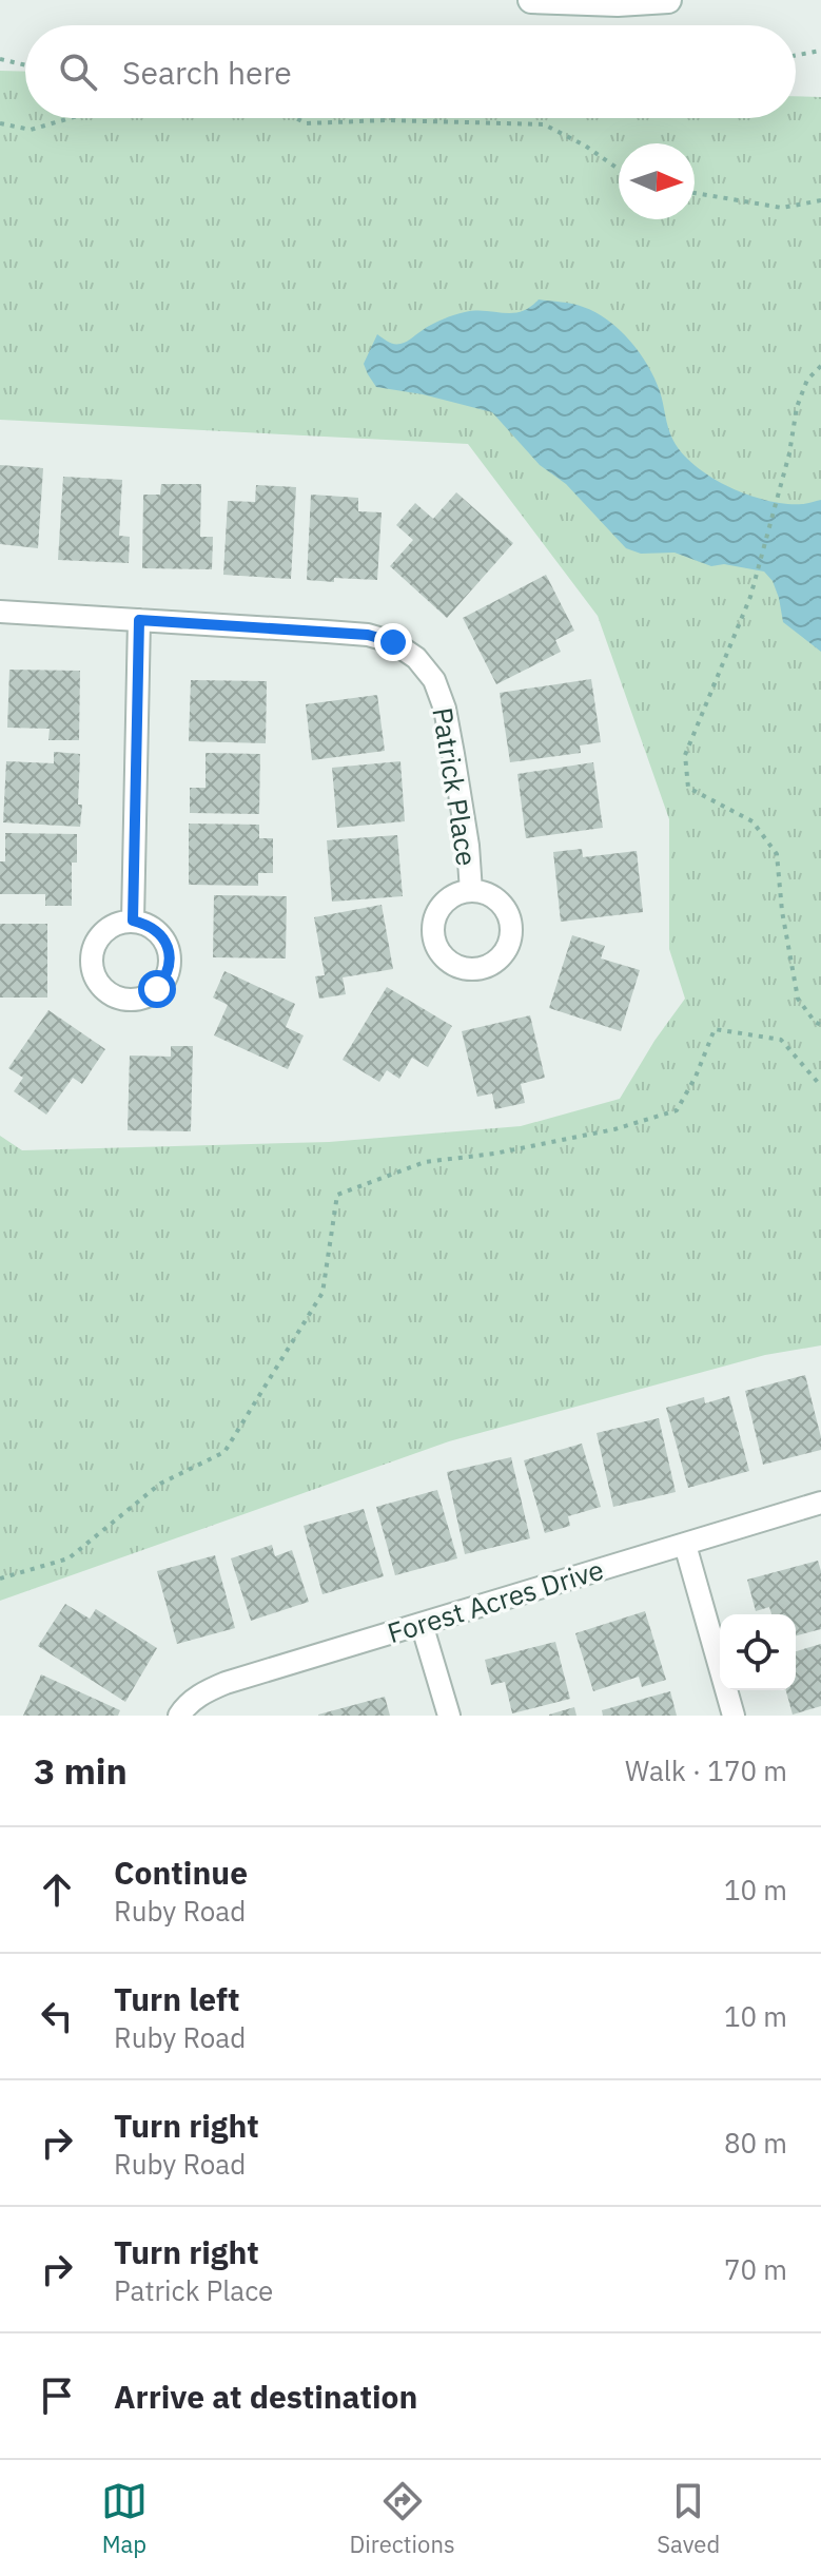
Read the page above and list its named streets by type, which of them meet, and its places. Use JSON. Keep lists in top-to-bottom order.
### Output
{
  "streets": {
    "street": ["Patrick Place", "Forest Acres Drive"]
  },
  "north": "right",
  "page": {
    "search": "Search here",
    "heading": ["3 min", "Walk · 170 m"],
    "list": [
      ["Continue", "Ruby Road", "10 m"],
      ["Turn left", "Ruby Road", "10 m"],
      ["Turn right", "Ruby Road", "80 m"],
      ["Turn right", "Patrick Place", "70 m"],
      "Arrive at destination"
    ],
    "nav": ["Map", "Directions", "Saved"]
  }
}
